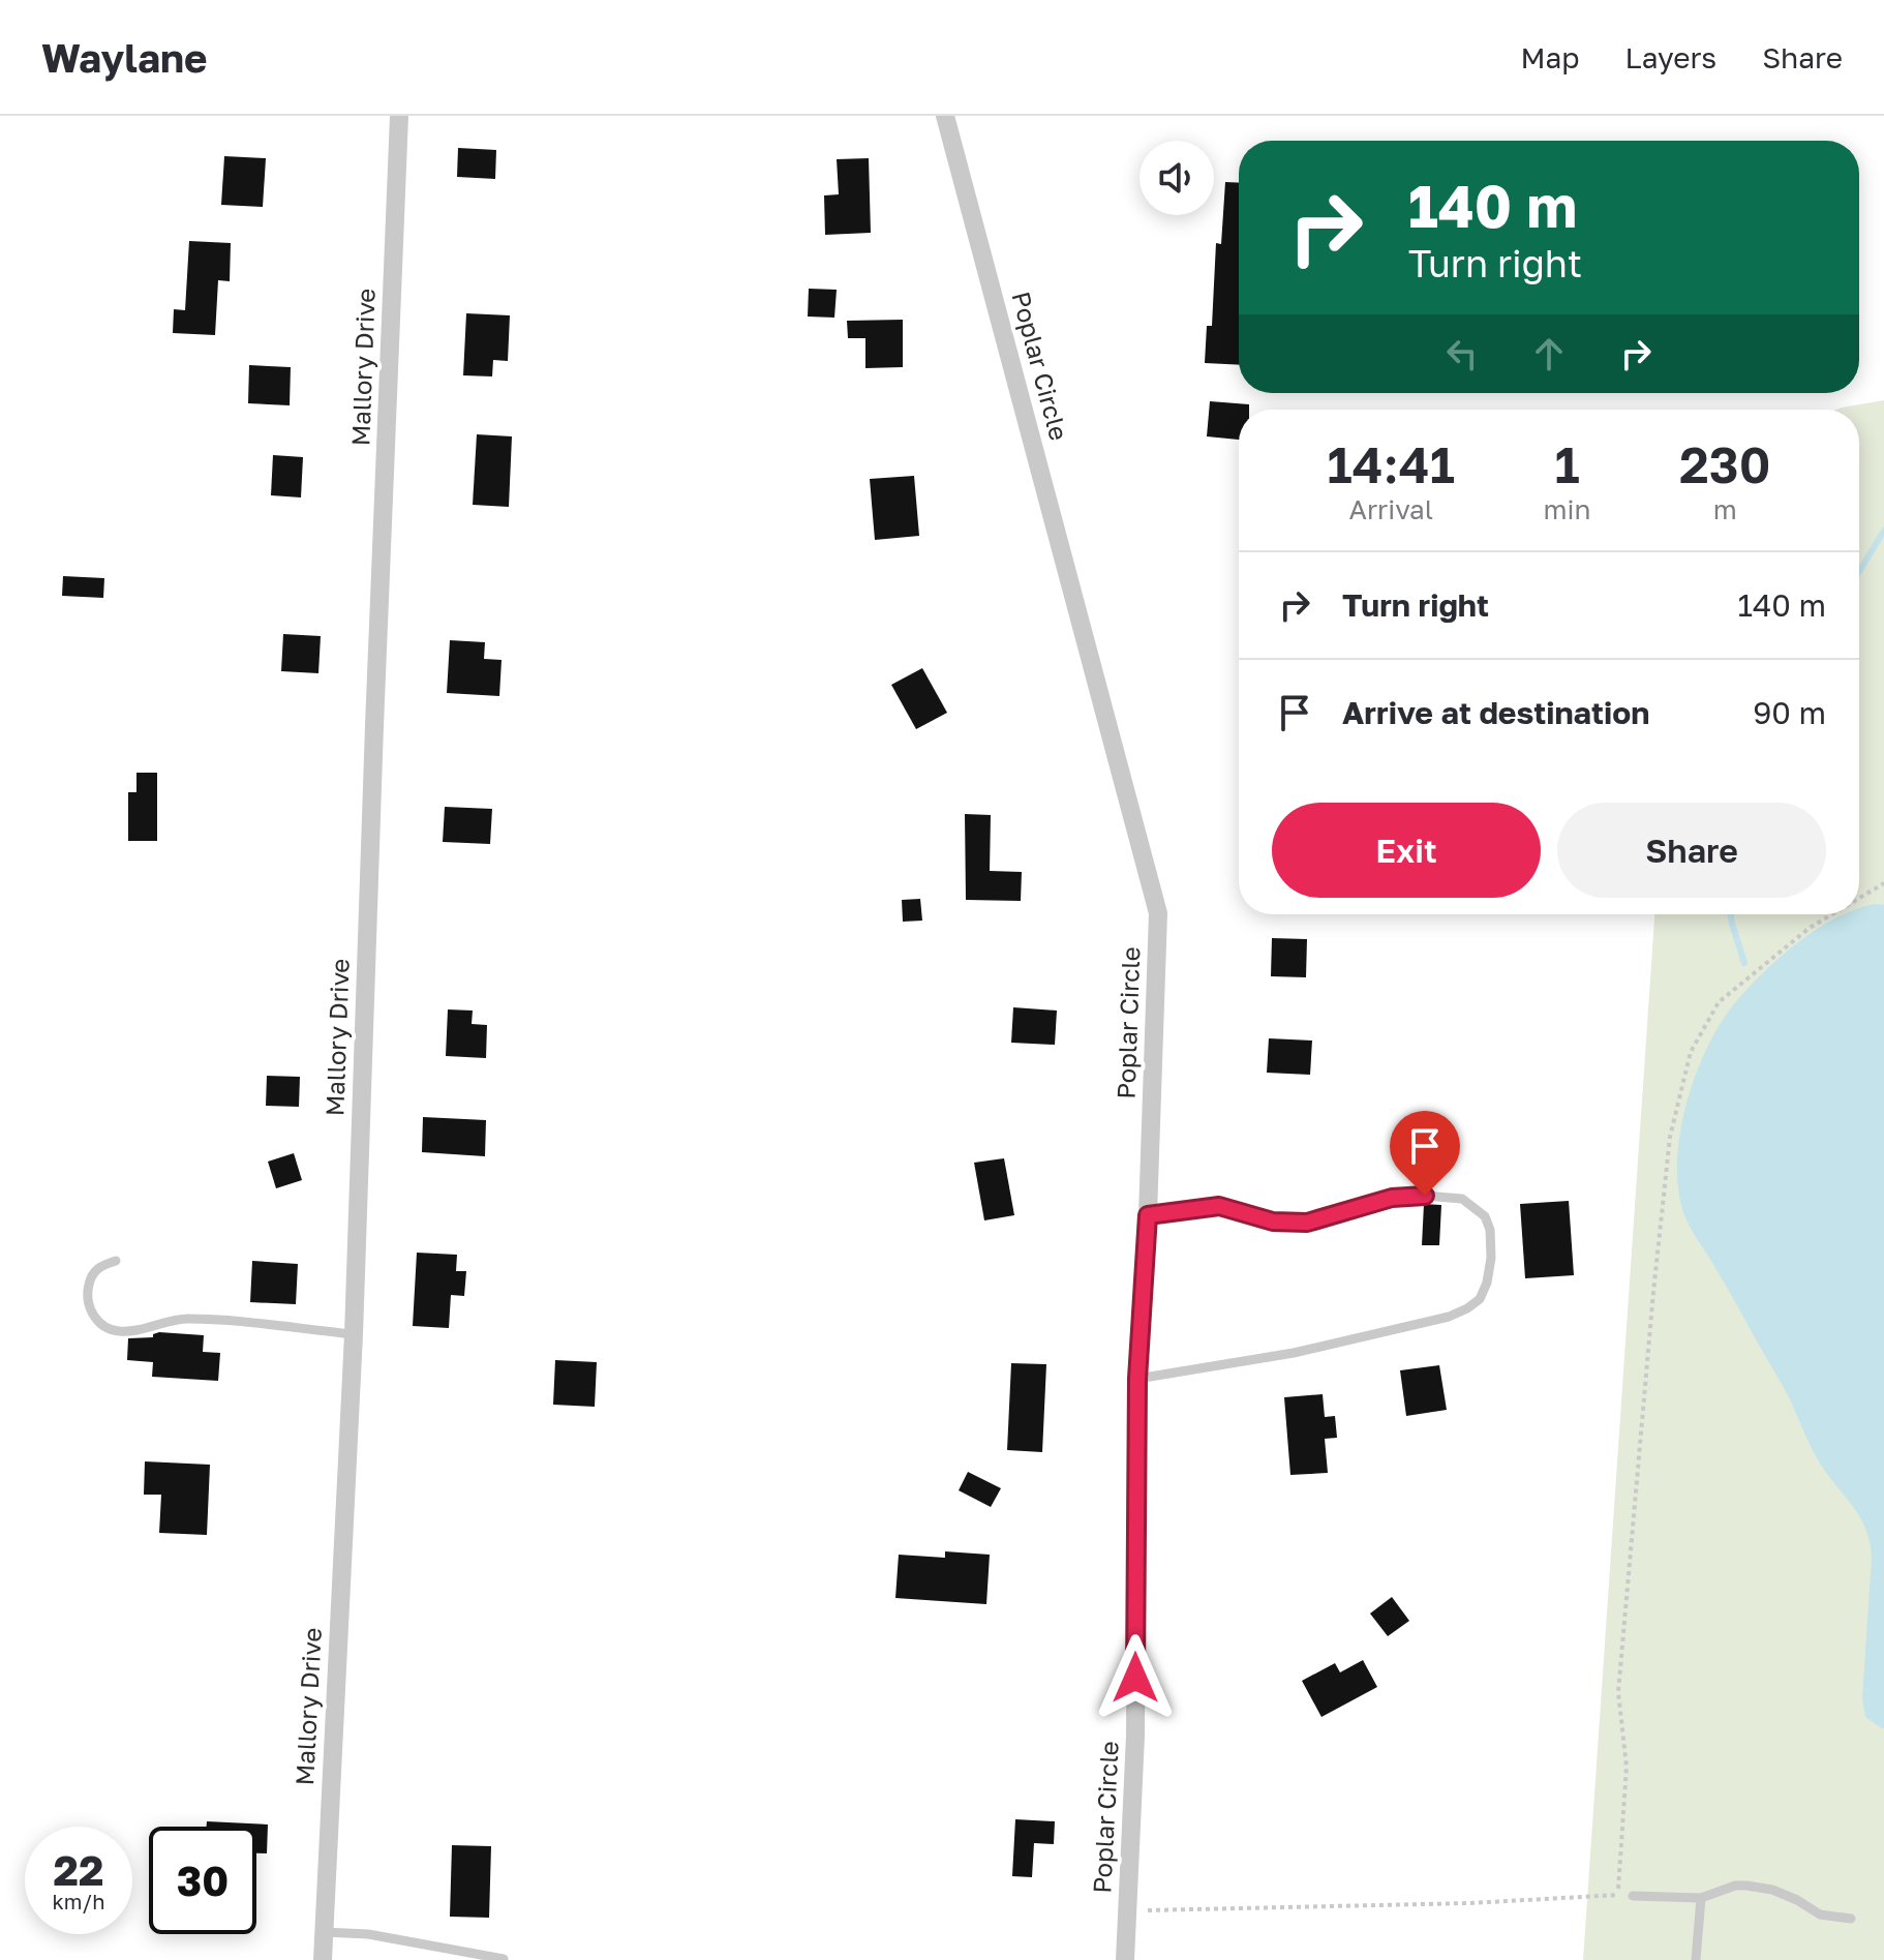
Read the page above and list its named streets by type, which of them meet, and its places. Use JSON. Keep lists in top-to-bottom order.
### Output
{
  "streets": {
    "street": ["Poplar Circle", "Mallory Drive"]
  },
  "page": {
    "header": "Waylane",
    "nav": ["Map", "Layers", "Share"],
    "turn": ["140 m", "Turn right"],
    "eta": [
      "14:41",
      "Arrival",
      "1",
      "min",
      "230",
      "m"
    ],
    "list": [
      {
        "name": "Turn right",
        "value": "140 m"
      },
      {
        "name": "Arrive at destination",
        "value": "90 m"
      }
    ],
    "buttons": ["Exit", "Share"],
    "speed": "22 km/h",
    "limit": "30"
  }
}
